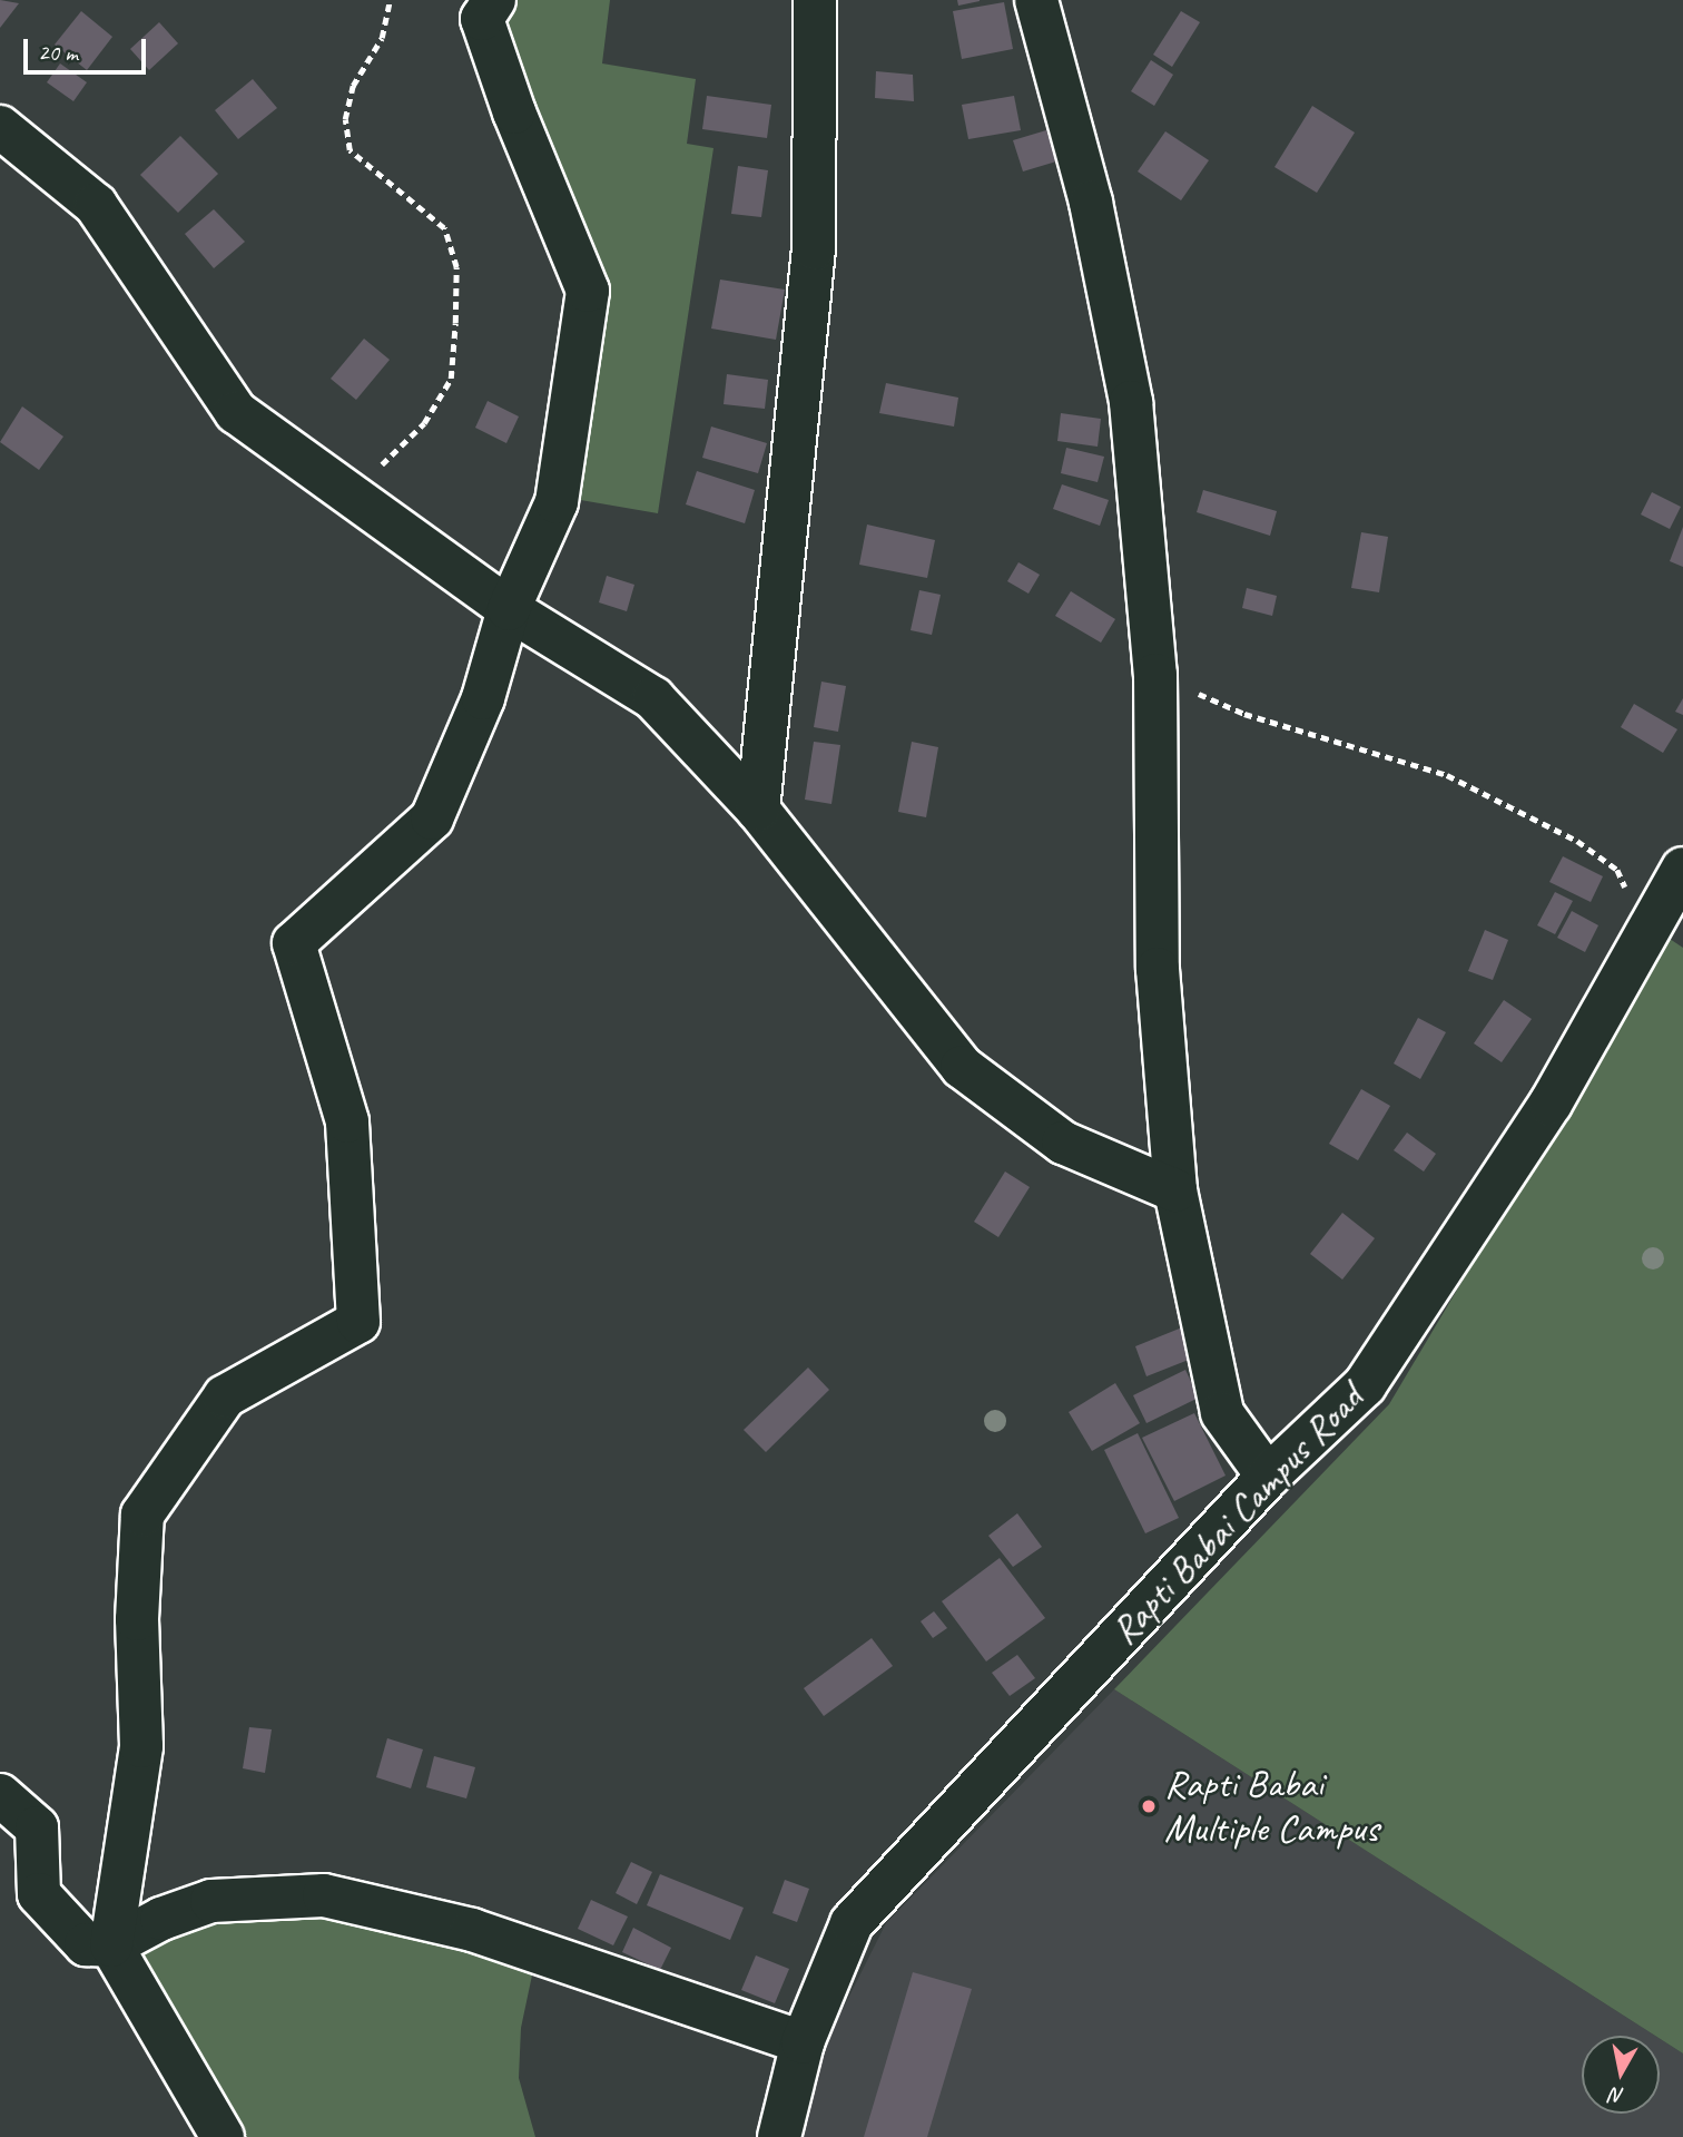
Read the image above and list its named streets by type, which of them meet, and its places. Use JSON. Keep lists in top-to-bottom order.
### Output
{
  "streets": {
    "street": ["Rapti Babai Campus Road"]
  },
  "places": ["Rapti Babai Multiple Campus"],
  "scale_bar": "20 m",
  "north": "bottom"
}
